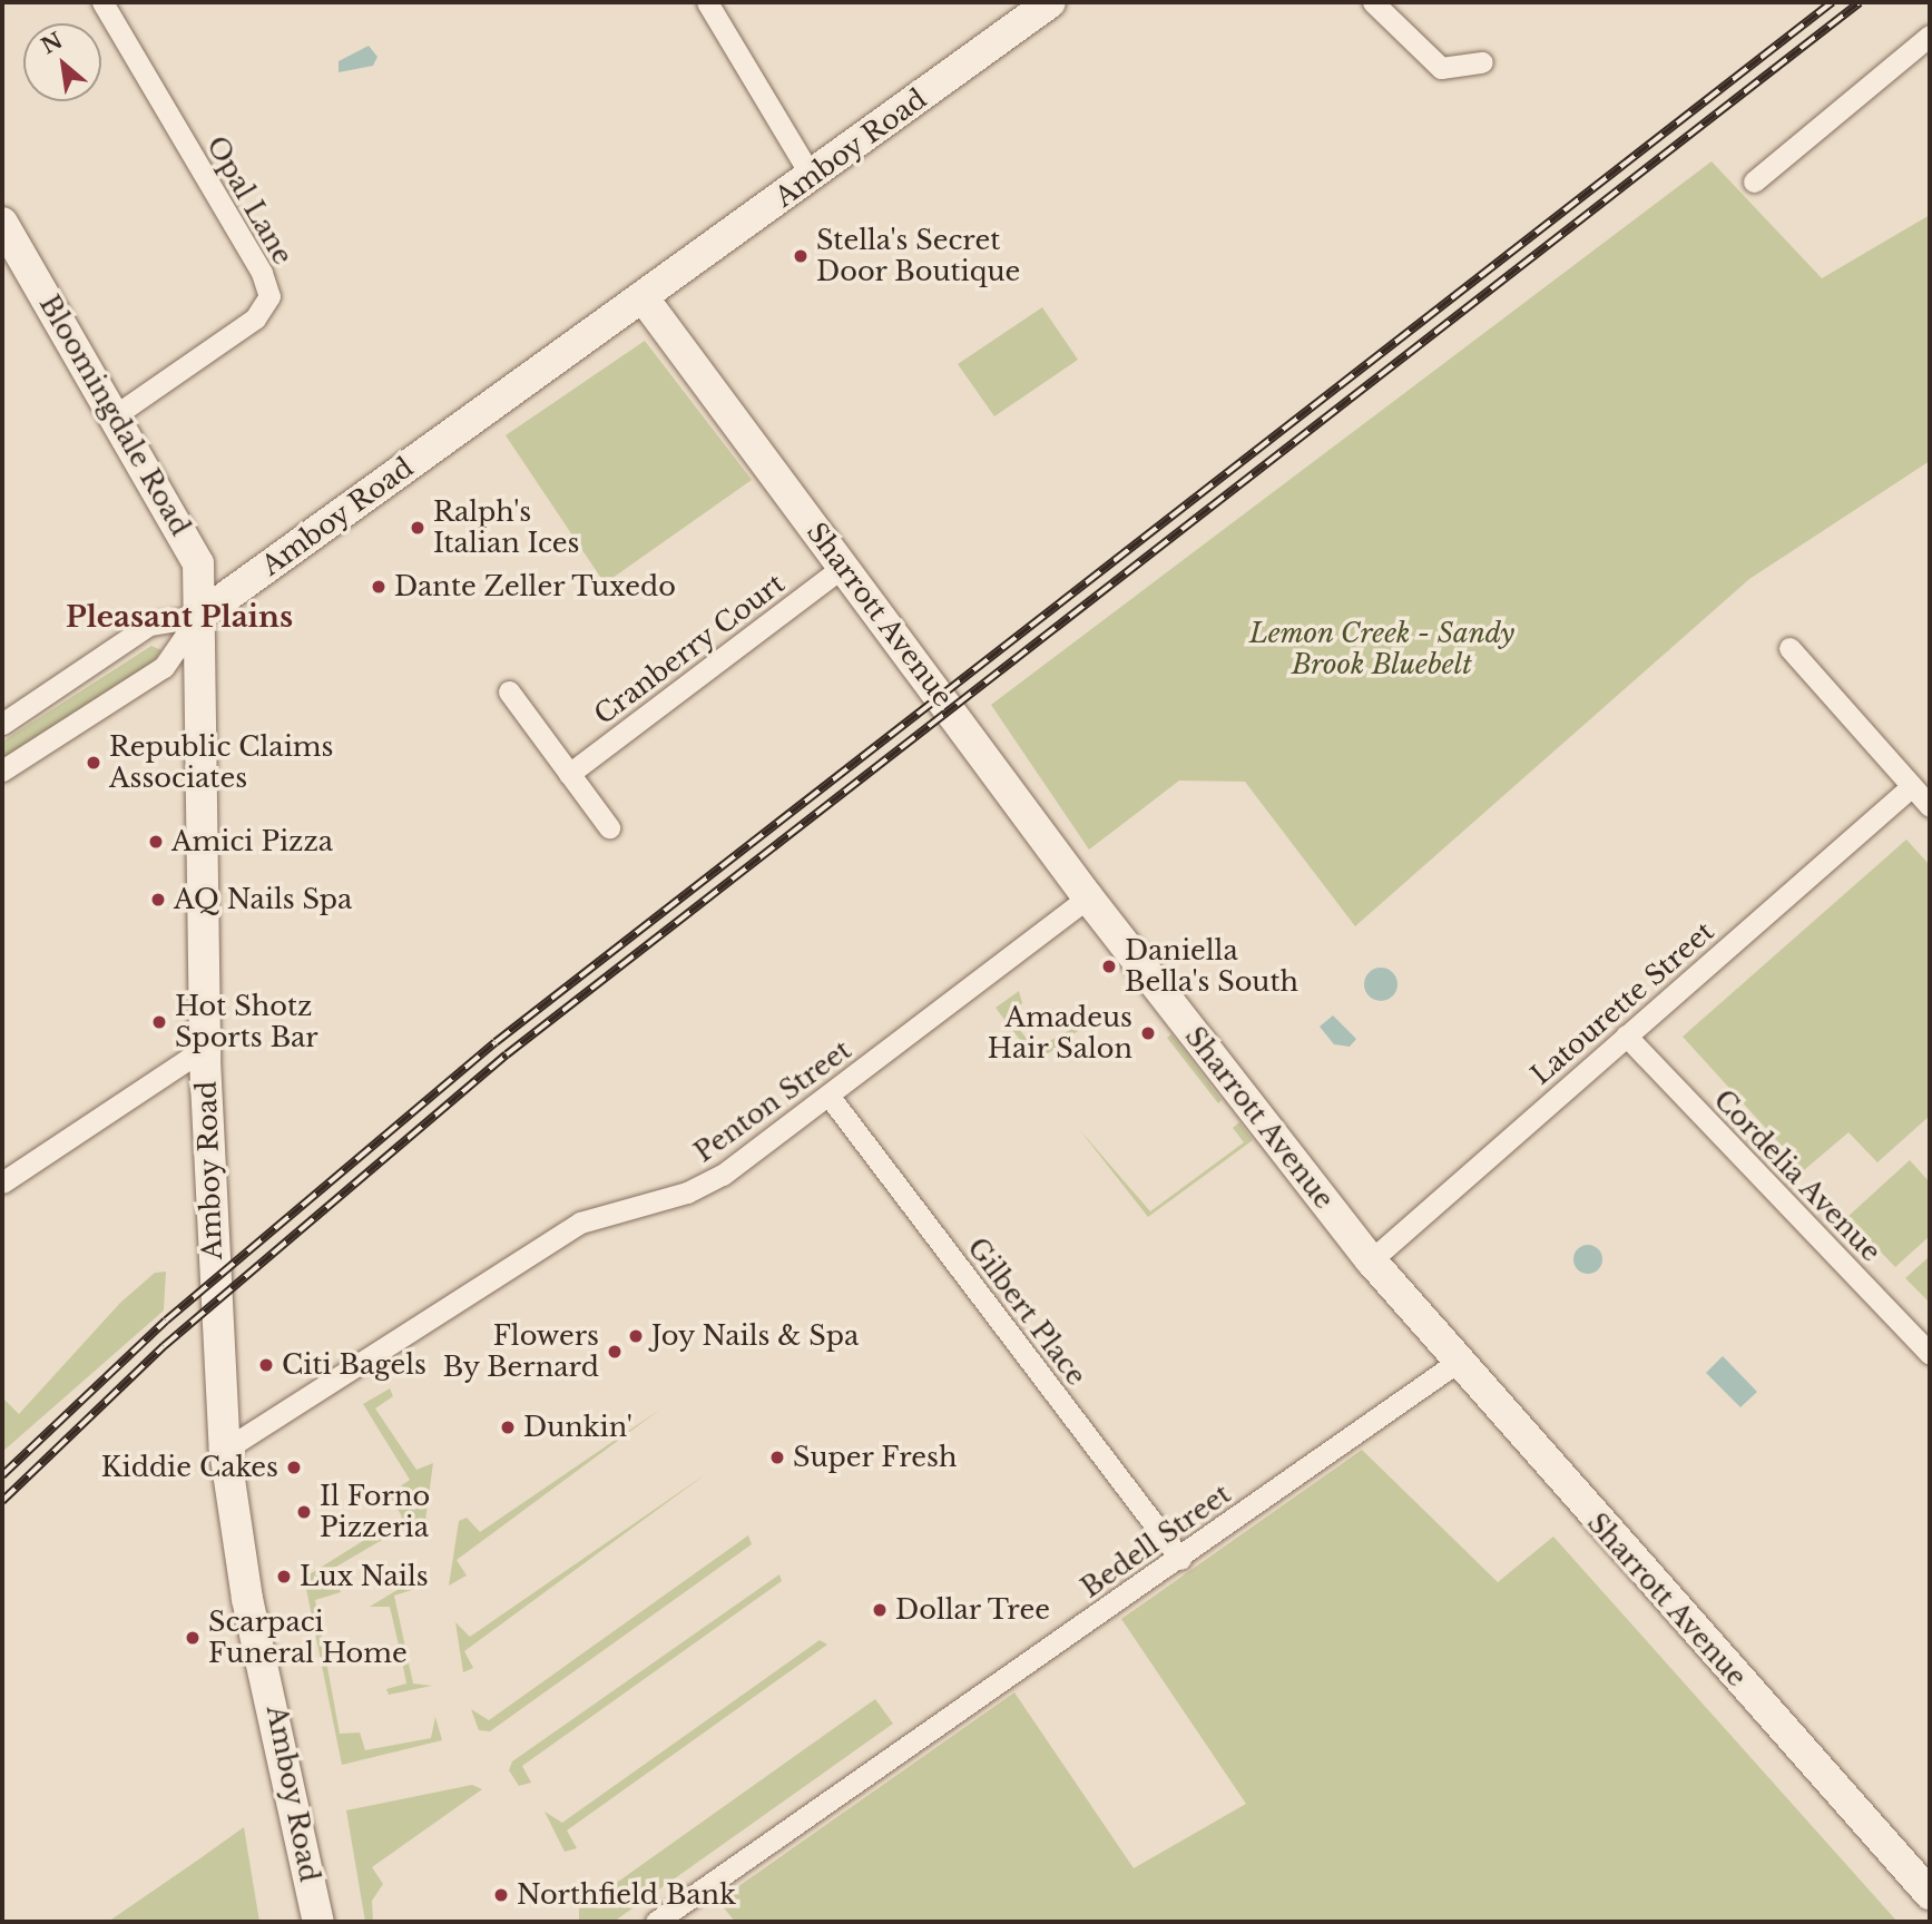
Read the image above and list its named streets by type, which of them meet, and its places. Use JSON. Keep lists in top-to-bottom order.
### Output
{
  "streets": {
    "street": [
      "Amboy Road",
      "Opal Lane",
      "Bloomingdale Road",
      "Sharrott Avenue",
      "Cranberry Court",
      "Latourette Street",
      "Penton Street",
      "Cordelia Avenue",
      "Gilbert Place",
      "Bedell Street"
    ]
  },
  "crossings": [
    ["Amboy Road", "Bloomingdale Road"],
    ["Amboy Road", "Sharrott Avenue"],
    ["Amboy Road", "Penton Street"],
    ["Opal Lane", "Bloomingdale Road"],
    ["Sharrott Avenue", "Cranberry Court"],
    ["Sharrott Avenue", "Latourette Street"],
    ["Sharrott Avenue", "Penton Street"],
    ["Sharrott Avenue", "Bedell Street"],
    ["Latourette Street", "Cordelia Avenue"],
    ["Penton Street", "Gilbert Place"],
    ["Gilbert Place", "Bedell Street"]
  ],
  "districts": ["Pleasant Plains"],
  "parks": ["Lemon Creek - Sandy Brook Bluebelt"],
  "places": [
    "Stella's Secret Door Boutique",
    "Ralph's Italian Ices",
    "Dante Zeller Tuxedo",
    "Republic Claims Associates",
    "Amici Pizza",
    "AQ Nails Spa",
    "Daniella Bella's South",
    "Hot Shotz Sports Bar",
    "Amadeus Hair Salon",
    "Joy Nails & Spa",
    "Flowers By Bernard",
    "Citi Bagels",
    "Dunkin'",
    "Super Fresh",
    "Kiddie Cakes",
    "Il Forno Pizzeria",
    "Lux Nails",
    "Dollar Tree",
    "Scarpaci Funeral Home",
    "Northfield Bank"
  ],
  "north": "top left"
}
